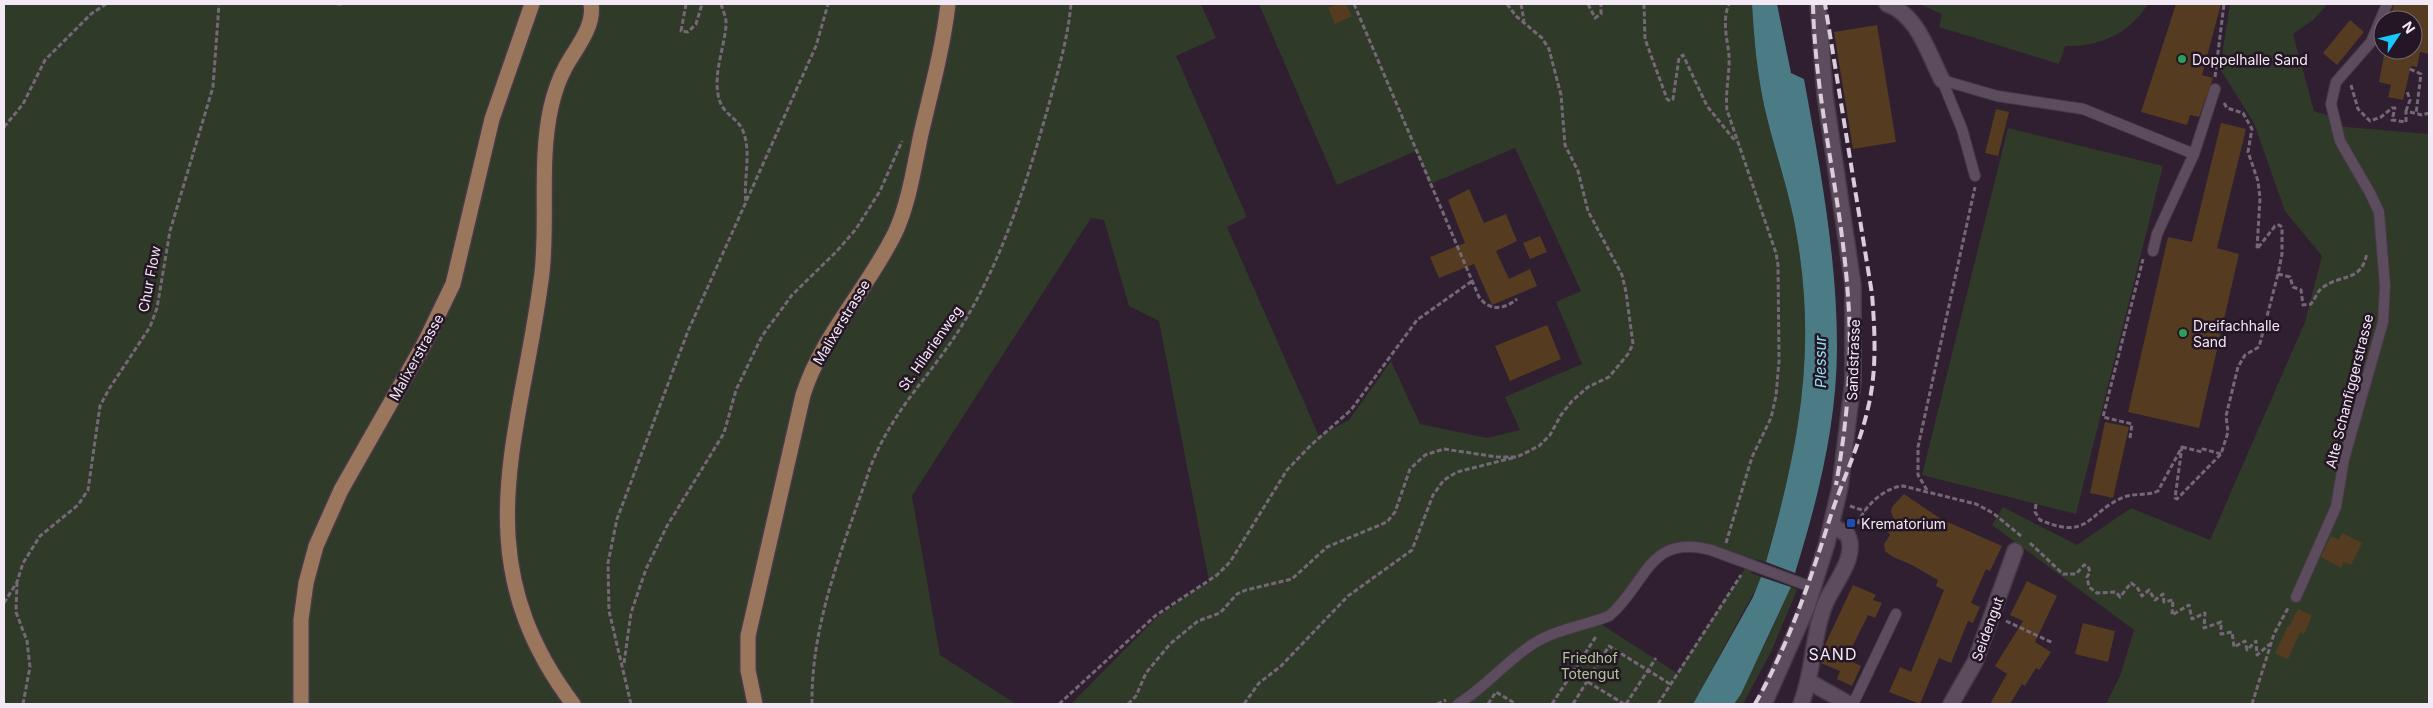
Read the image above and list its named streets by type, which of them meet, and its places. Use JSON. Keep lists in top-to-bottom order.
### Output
{
  "streets": {
    "main road": ["Malixerstrasse"],
    "street": ["Sandstrasse", "Seidengut"],
    "lane": ["Alte Schanfiggerstrasse"],
    "path": ["Chur Flow", "St. Hilarienweg"]
  },
  "districts": ["SAND"],
  "water": ["Plessur"],
  "parks": ["Friedhof Totengut"],
  "places": {
    "other": ["Doppelhalle Sand", "Dreifachhalle Sand"],
    "transit": ["Krematorium"]
  },
  "north": "top right"
}
